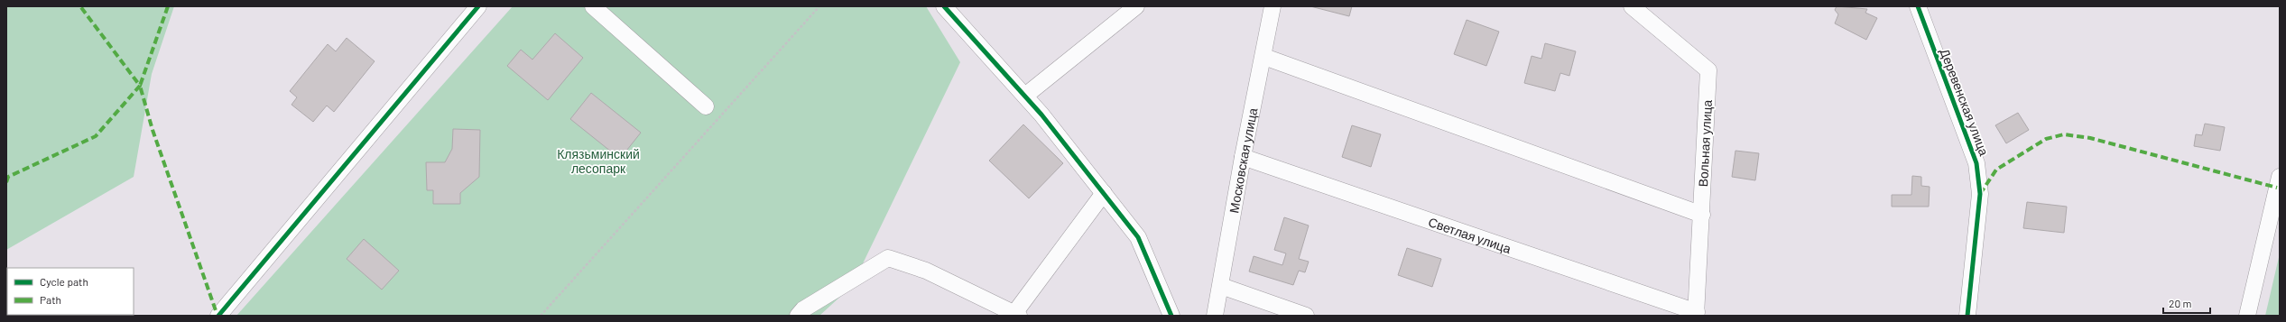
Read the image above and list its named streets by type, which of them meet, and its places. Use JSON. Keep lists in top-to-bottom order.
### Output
{
  "streets": {
    "street": [
      "Деревенская улица",
      "Вольная улица",
      "Московская улица",
      "Светлая улица"
    ]
  },
  "crossings": [
    ["Вольная улица", "Светлая улица"],
    ["Московская улица", "Светлая улица"]
  ],
  "parks": ["Клязьминский лесопарк"],
  "legend": ["Cycle path", "Path"],
  "scale_bar": "20 m"
}
